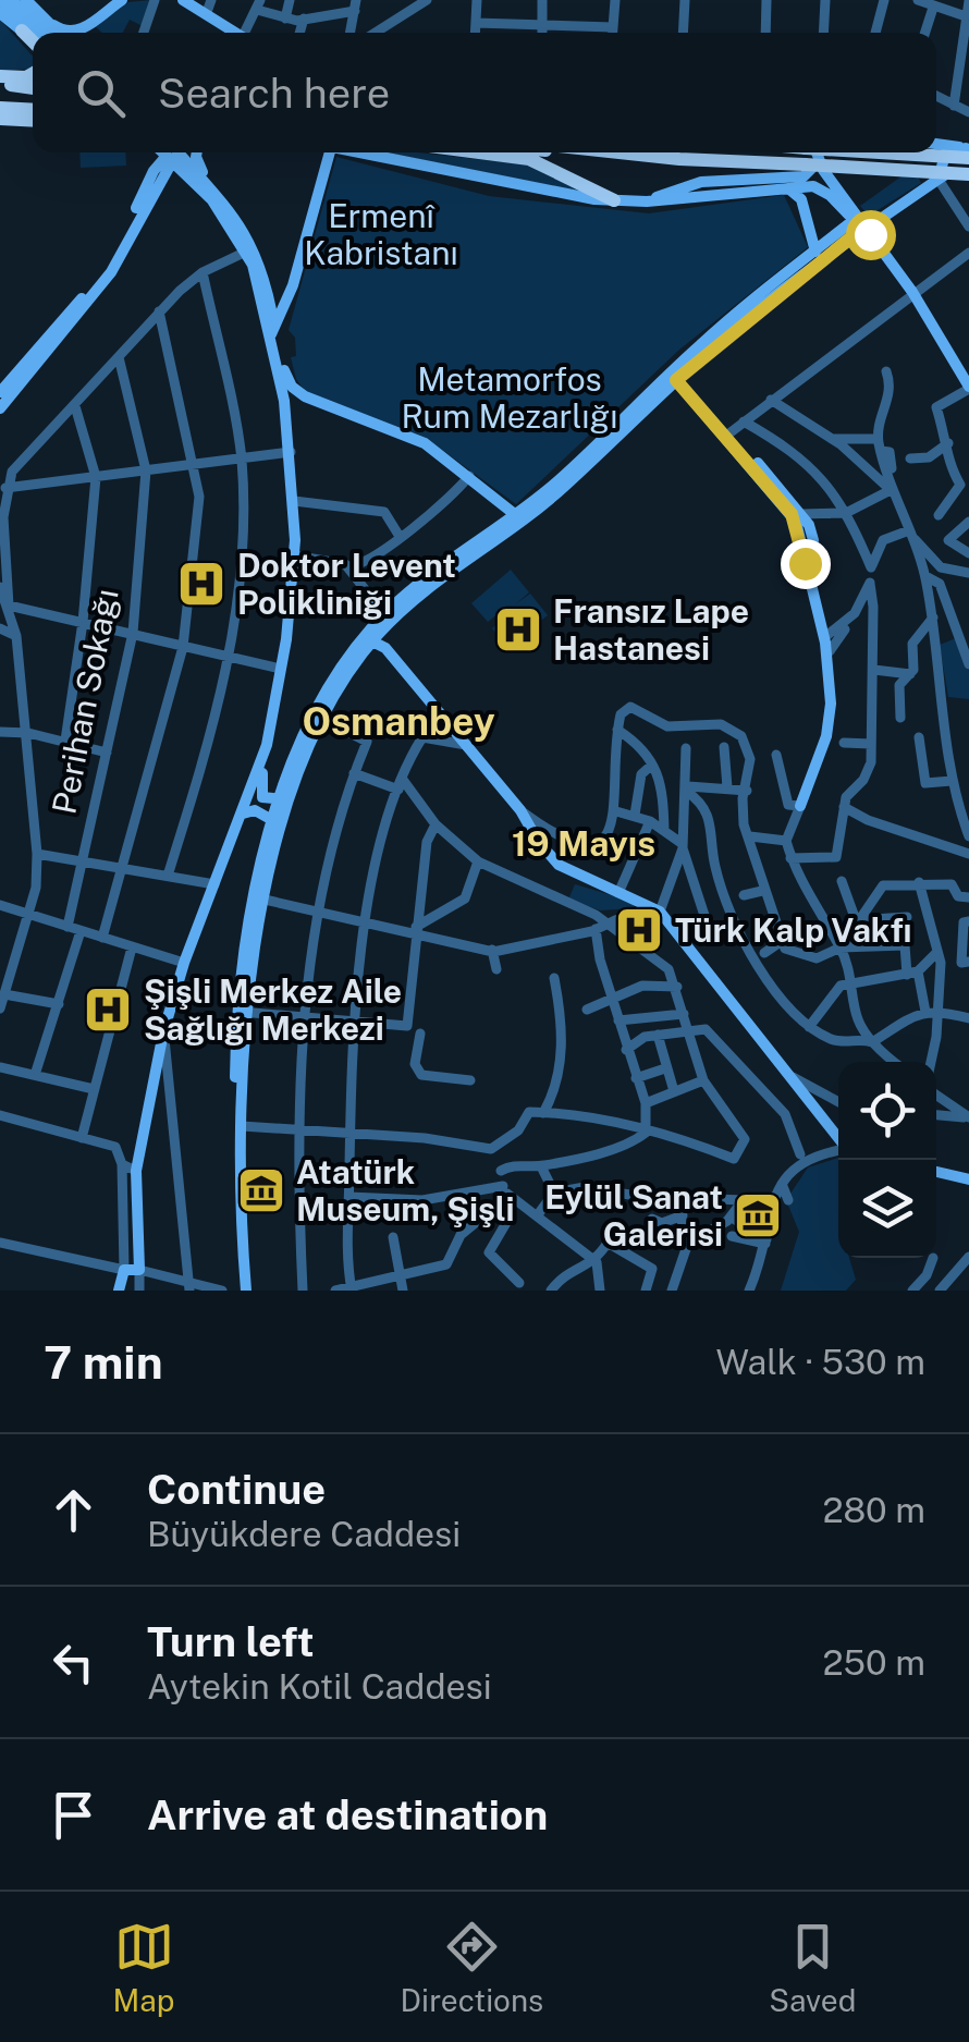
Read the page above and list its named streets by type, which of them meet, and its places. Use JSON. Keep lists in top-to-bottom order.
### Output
{
  "streets": {
    "street": ["Perihan Sokağı"]
  },
  "districts": ["Osmanbey", "19 Mayıs"],
  "parks": ["Ermenî Kabristanı", "Metamorfos Rum Mezarlığı"],
  "places": {
    "hospital": [
      "Doktor Levent Polikliniği",
      "Fransız Lape Hastanesi",
      "Türk Kalp Vakfı",
      "Şişli Merkez Aile Sağlığı Merkezi"
    ],
    "museum": ["Atatürk Museum, Şişli", "Eylül Sanat Galerisi"]
  },
  "page": {
    "search": "Search here",
    "heading": ["7 min", "Walk · 530 m"],
    "list": [
      ["Continue", "Büyükdere Caddesi", "280 m"],
      ["Turn left", "Aytekin Kotil Caddesi", "250 m"],
      "Arrive at destination"
    ],
    "nav": ["Map", "Directions", "Saved"]
  }
}
